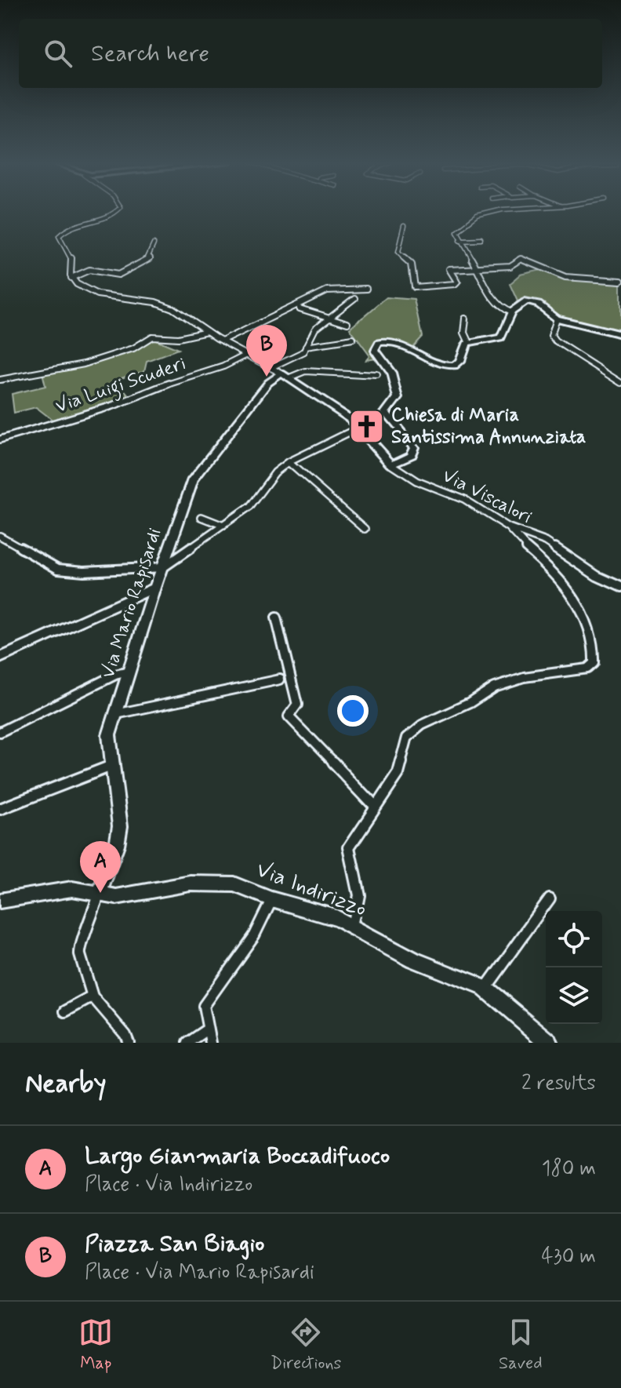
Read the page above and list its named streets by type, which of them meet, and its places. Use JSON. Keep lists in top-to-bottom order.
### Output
{
  "streets": {
    "street": [
      "Via Luigi Scuderi",
      "Via Viscalori",
      "Via Mario Rapisardi",
      "Via Indirizzo"
    ]
  },
  "crossings": [
    ["Via Viscalori", "Via Mario Rapisardi"],
    ["Via Mario Rapisardi", "Via Indirizzo"]
  ],
  "places": {
    "church": ["Chiesa di Maria Santissima Annunziata"]
  },
  "page": {
    "search": "Search here",
    "pins": ["B", "A"],
    "heading": ["Nearby", "2 results"],
    "list": [
      {
        "mark": "A",
        "name": "Largo Gianmaria Boccadifuoco",
        "note": "Place · Via Indirizzo",
        "value": "180 m"
      },
      {
        "mark": "B",
        "name": "Piazza San Biagio",
        "note": "Place · Via Mario Rapisardi",
        "value": "430 m"
      }
    ],
    "nav": ["Map", "Directions", "Saved"]
  }
}
